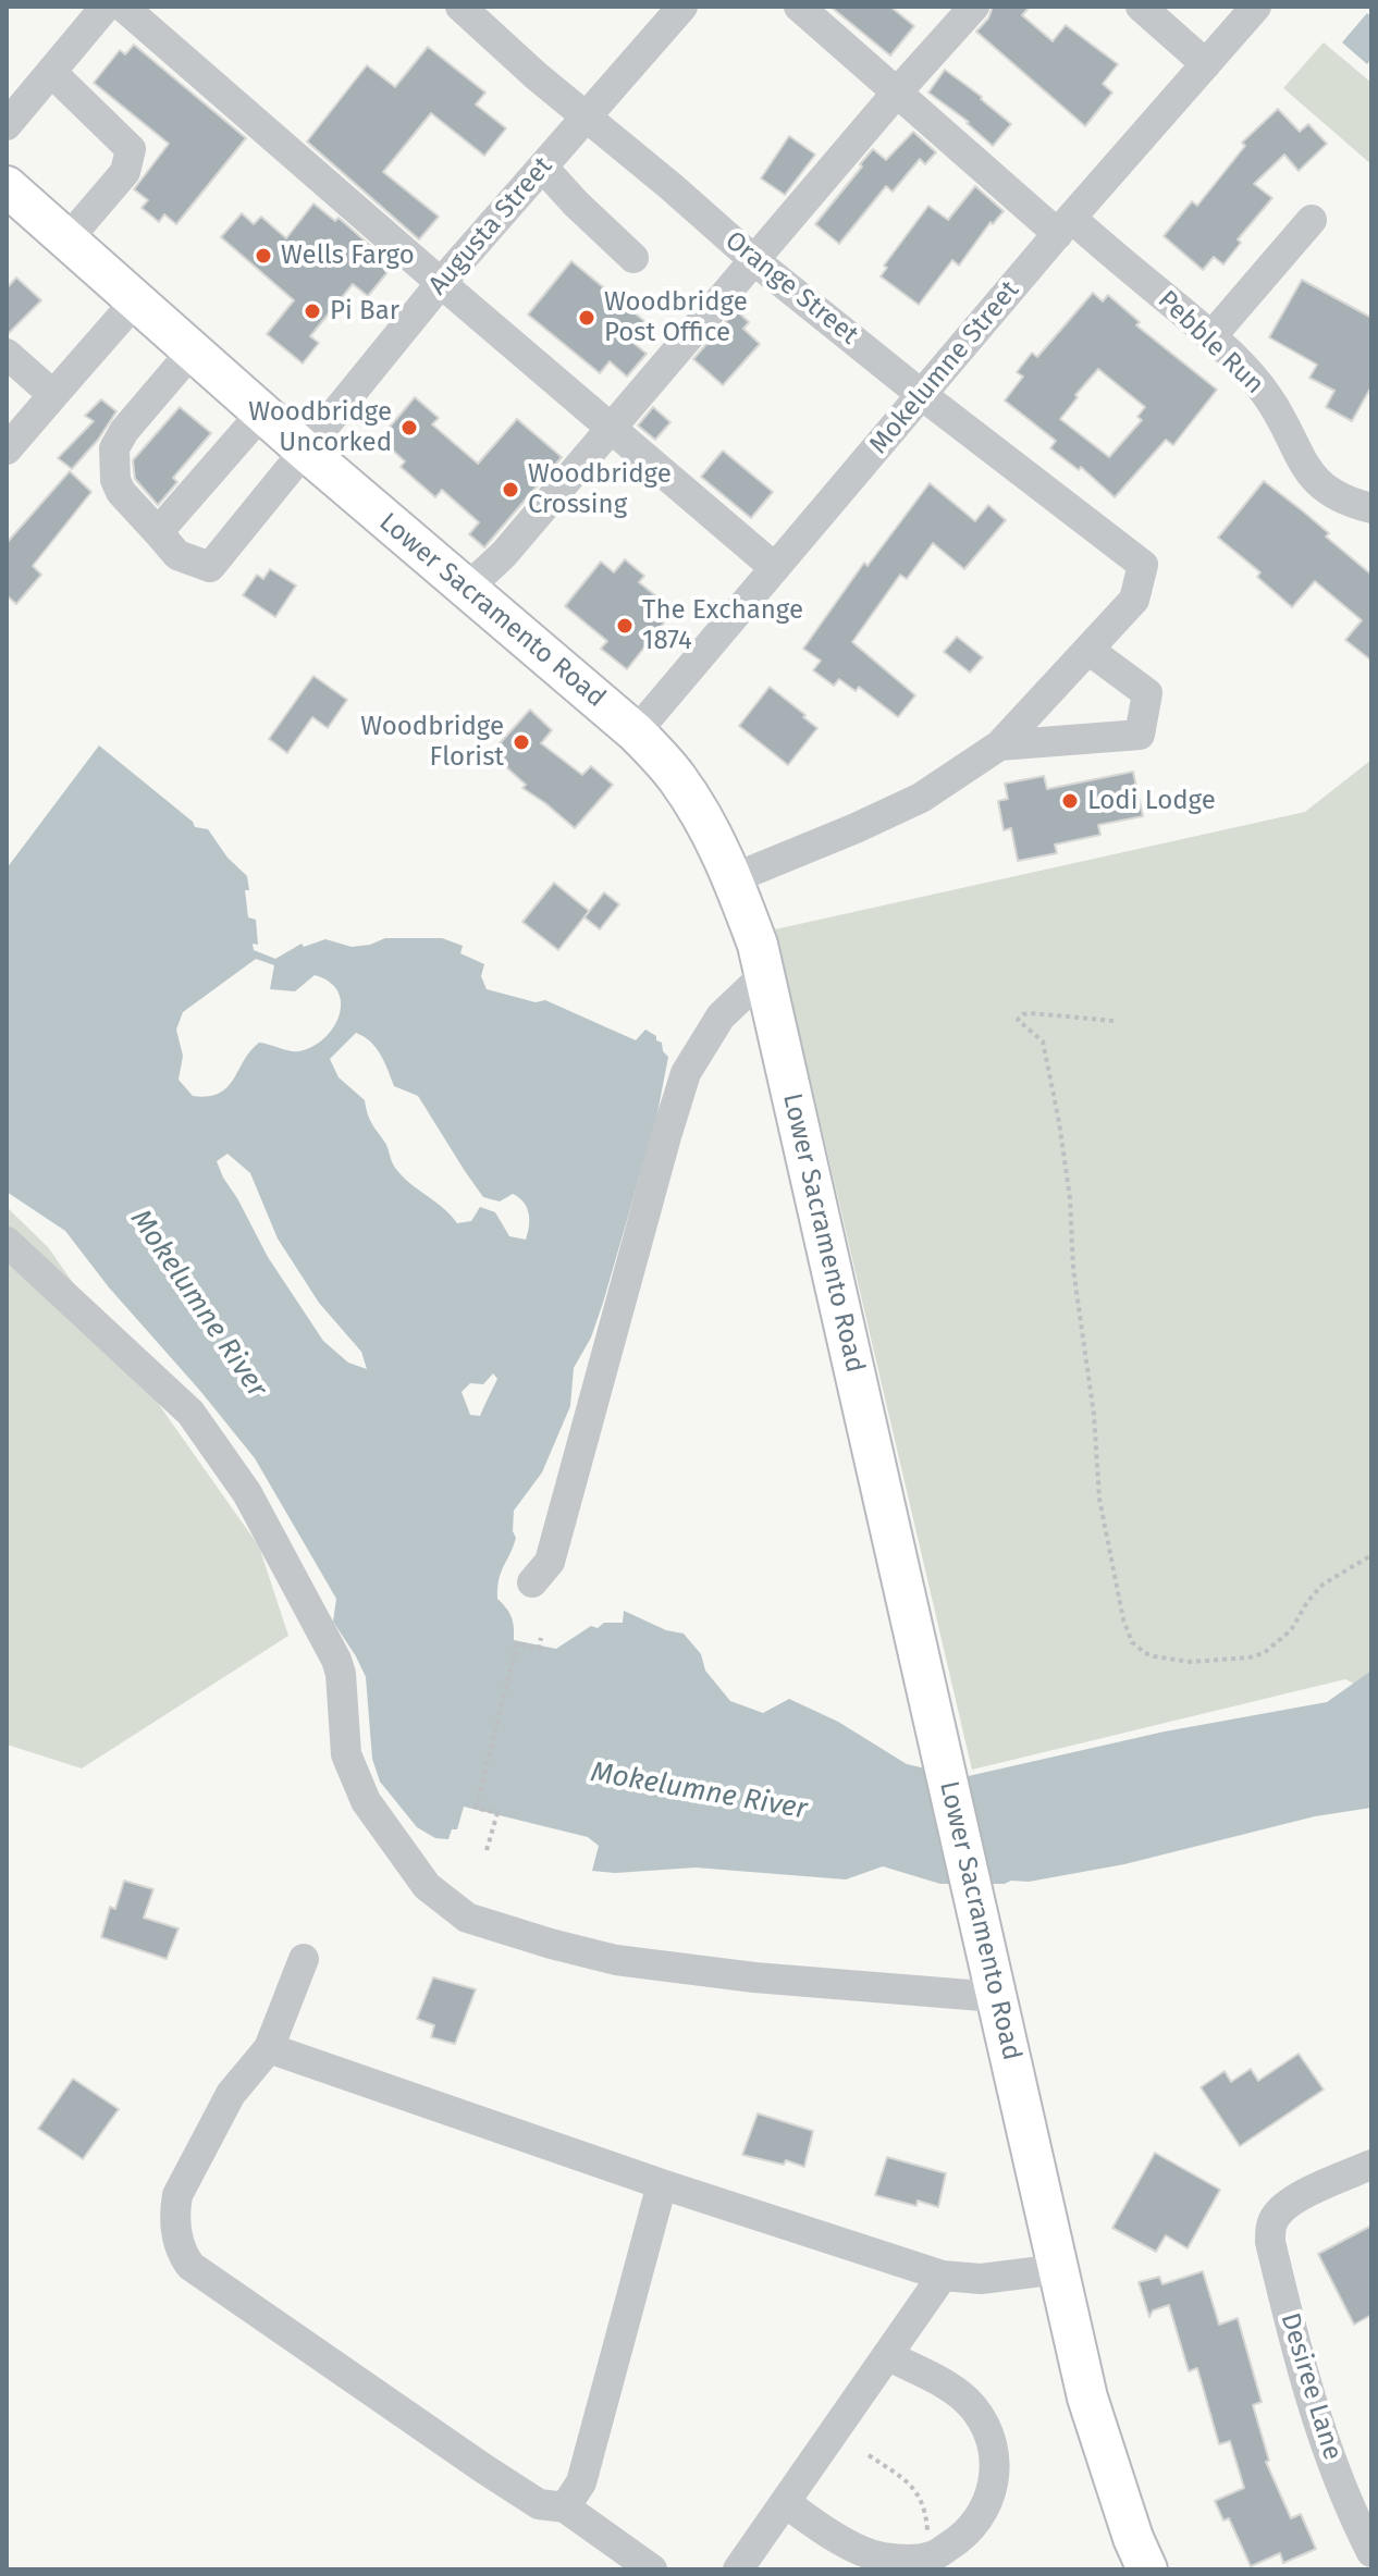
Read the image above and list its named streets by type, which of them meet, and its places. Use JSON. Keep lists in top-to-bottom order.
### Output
{
  "streets": {
    "main road": ["Lower Sacramento Road"],
    "street": [
      "Augusta Street",
      "Orange Street",
      "Pebble Run",
      "Mokelumne Street",
      "Desiree Lane"
    ]
  },
  "crossings": [
    ["Augusta Street", "Orange Street"],
    ["Augusta Street", "Lower Sacramento Road"],
    ["Orange Street", "Mokelumne Street"],
    ["Pebble Run", "Mokelumne Street"],
    ["Mokelumne Street", "Lower Sacramento Road"]
  ],
  "water": ["Mokelumne River"],
  "places": [
    "Wells Fargo",
    "Pi Bar",
    "Woodbridge Post Office",
    "Woodbridge Uncorked",
    "Woodbridge Crossing",
    "The Exchange 1874",
    "Woodbridge Florist",
    "Lodi Lodge"
  ]
}
